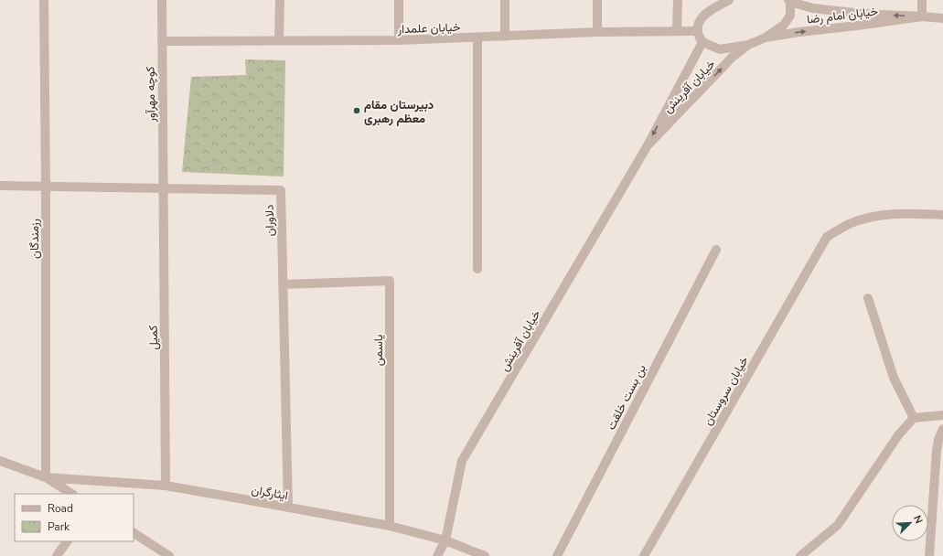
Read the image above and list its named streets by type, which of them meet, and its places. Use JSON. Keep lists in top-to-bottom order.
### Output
{
  "streets": {
    "street": [
      "خیابان امام رضا",
      "خیابان علمدار",
      "خیابان آفرینش",
      "کوچه مهرآور",
      "دلاوران",
      "رزمندگان",
      "کمیل",
      "یاسمن",
      "خیابان سروستان",
      "بن بست خلقت",
      "ایثارگران"
    ]
  },
  "crossings": [
    ["خیابان علمدار", "کوچه مهرآور"],
    ["خیابان آفرینش", "ایثارگران"],
    ["کوچه مهرآور", "دلاوران"],
    ["کوچه مهرآور", "کمیل"],
    ["دلاوران", "رزمندگان"],
    ["دلاوران", "کمیل"],
    ["دلاوران", "یاسمن"],
    ["دلاوران", "ایثارگران"],
    ["رزمندگان", "ایثارگران"],
    ["کمیل", "ایثارگران"],
    ["یاسمن", "ایثارگران"]
  ],
  "places": ["دبیرستان مقام معظم رهبری"],
  "legend": ["Road", "Park"],
  "north": "top right"
}
